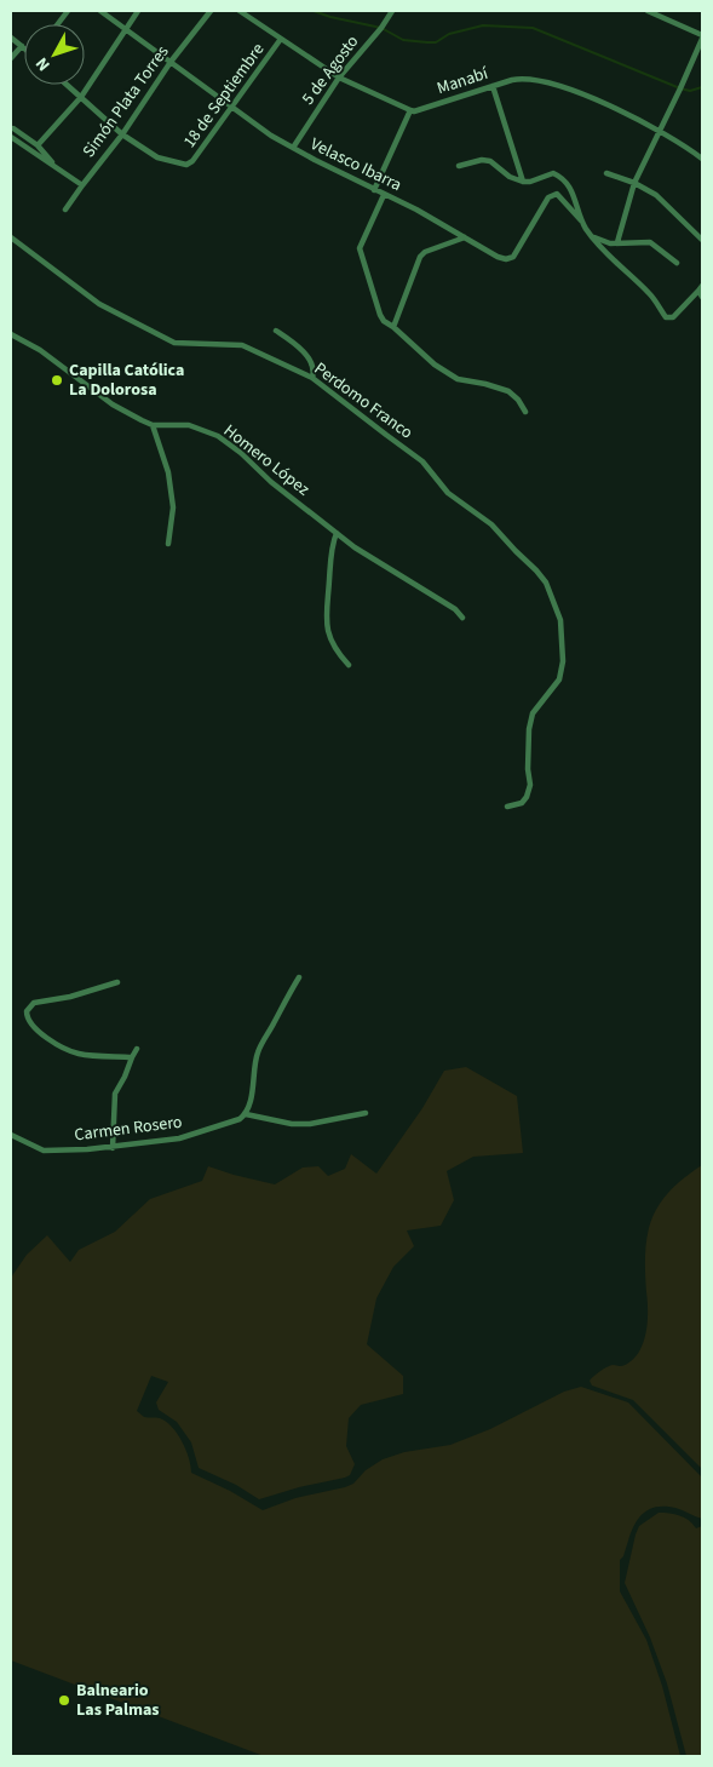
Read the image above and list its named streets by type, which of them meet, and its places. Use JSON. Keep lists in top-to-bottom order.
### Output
{
  "streets": {
    "street": [
      "5 de Agosto",
      "Manabí",
      "18 de Septiembre",
      "Simón Plata Torres",
      "Velasco Ibarra",
      "Perdomo Franco",
      "Homero López",
      "Carmen Rosero"
    ]
  },
  "crossings": [
    ["5 de Agosto", "Velasco Ibarra"],
    ["18 de Septiembre", "Simón Plata Torres"],
    ["18 de Septiembre", "Velasco Ibarra"],
    ["Simón Plata Torres", "Velasco Ibarra"]
  ],
  "places": ["Capilla Católica La Dolorosa", "Balneario Las Palmas"],
  "north": "bottom left"
}
